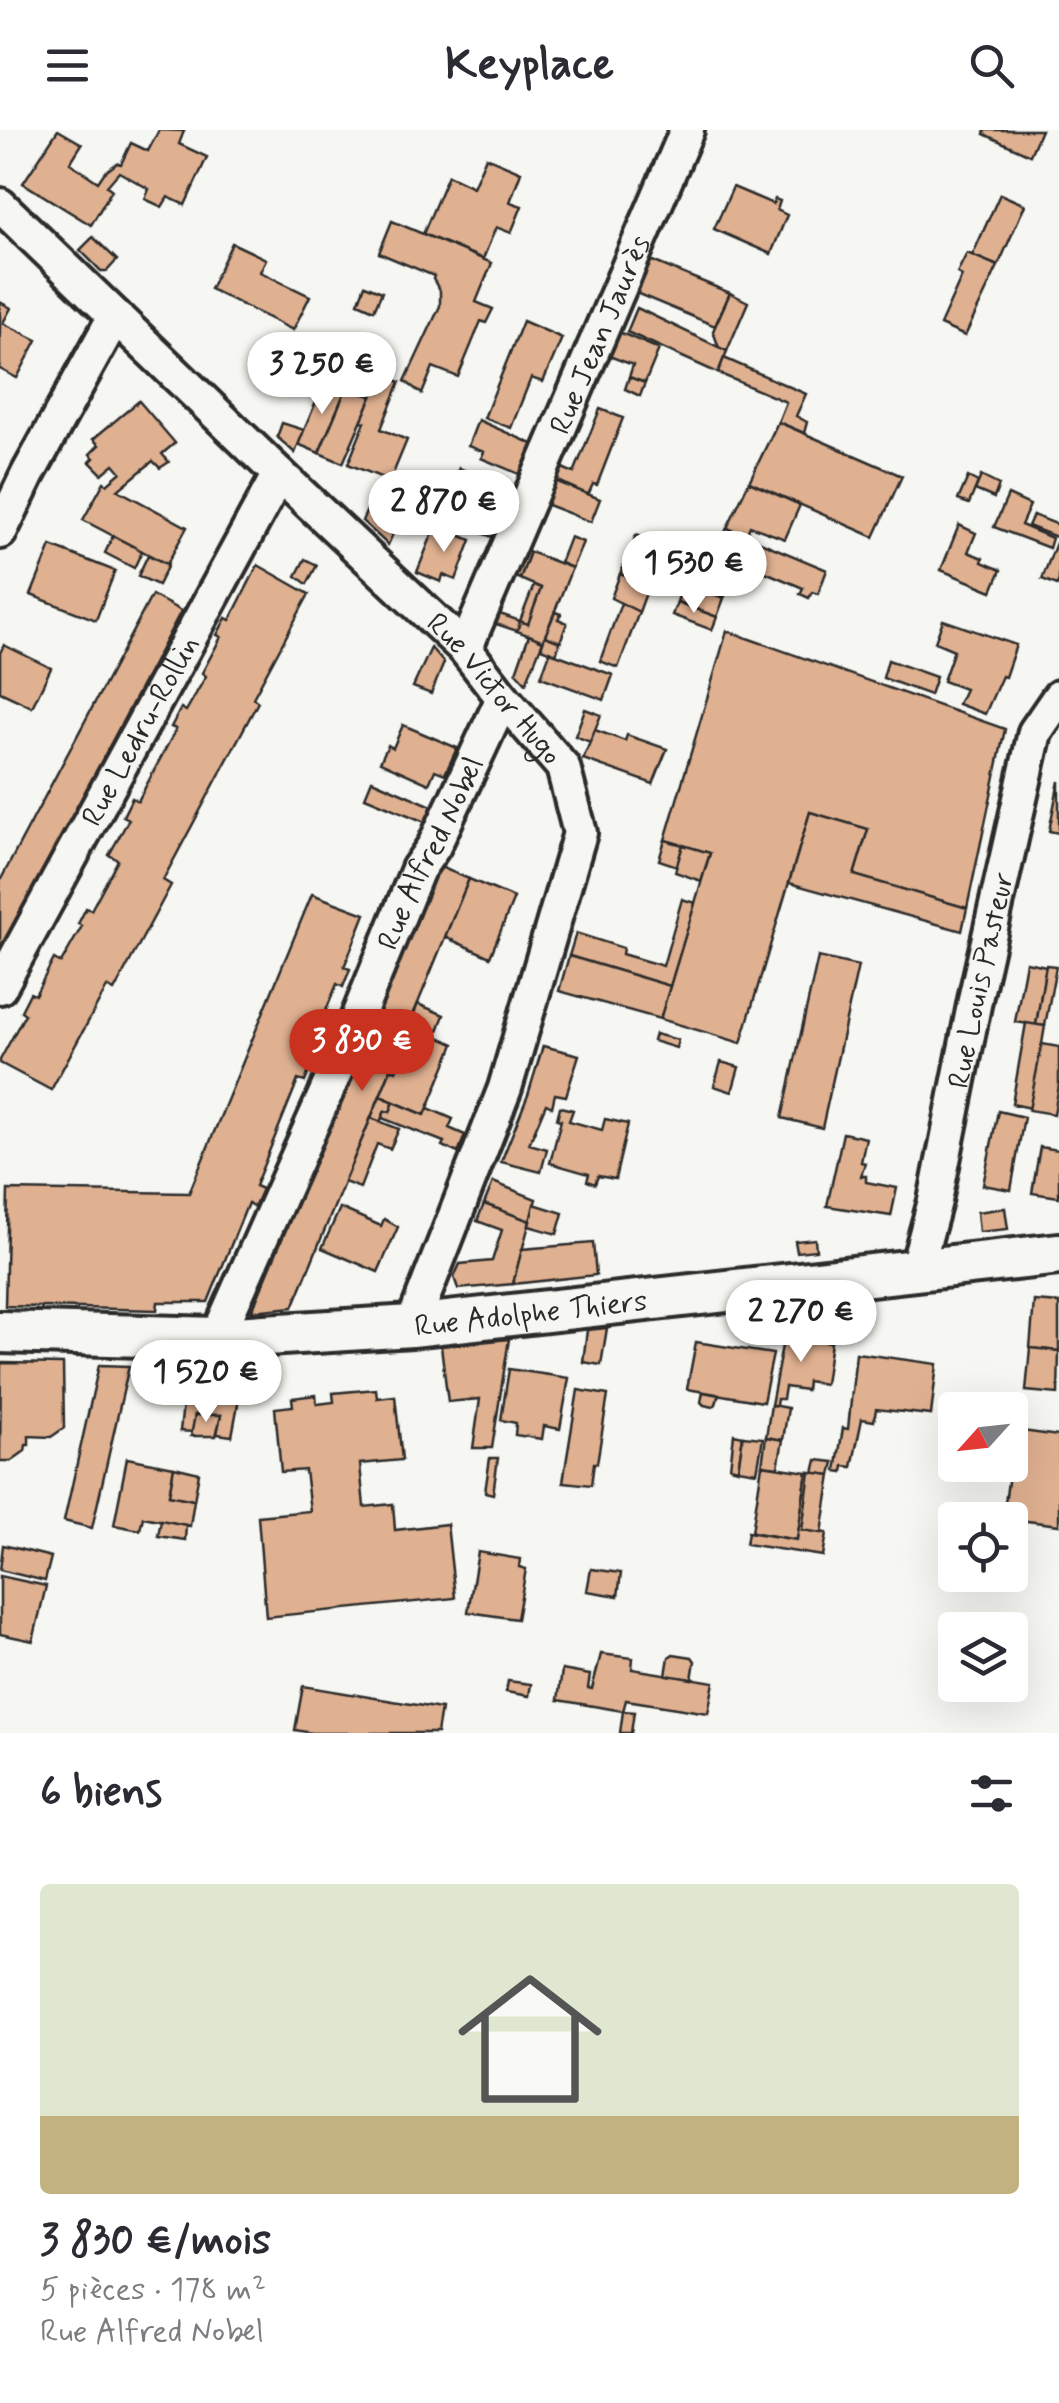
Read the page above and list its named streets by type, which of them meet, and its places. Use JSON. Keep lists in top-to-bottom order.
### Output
{
  "streets": {
    "street": [
      "Rue Jean Jaurès",
      "Rue Victor Hugo",
      "Rue Ledru-Rollin",
      "Rue Alfred Nobel",
      "Rue Louis Pasteur",
      "Rue Adolphe Thiers"
    ]
  },
  "crossings": [
    ["Rue Jean Jaurès", "Rue Victor Hugo"],
    ["Rue Victor Hugo", "Rue Ledru-Rollin"],
    ["Rue Victor Hugo", "Rue Alfred Nobel"],
    ["Rue Victor Hugo", "Rue Adolphe Thiers"],
    ["Rue Alfred Nobel", "Rue Adolphe Thiers"],
    ["Rue Louis Pasteur", "Rue Adolphe Thiers"]
  ],
  "north": "bottom left",
  "page": {
    "header": "Keyplace",
    "price": [
      "3 250 €",
      "2 870 €",
      "1 530 €",
      "3 830 €",
      "2 270 €",
      "1 520 €"
    ],
    "heading": "6 biens",
    "list": [
      {
        "name": "3 830 €/mois",
        "note": "5 pièces · 178 m² · Rue Alfred Nobel"
      }
    ]
  }
}
